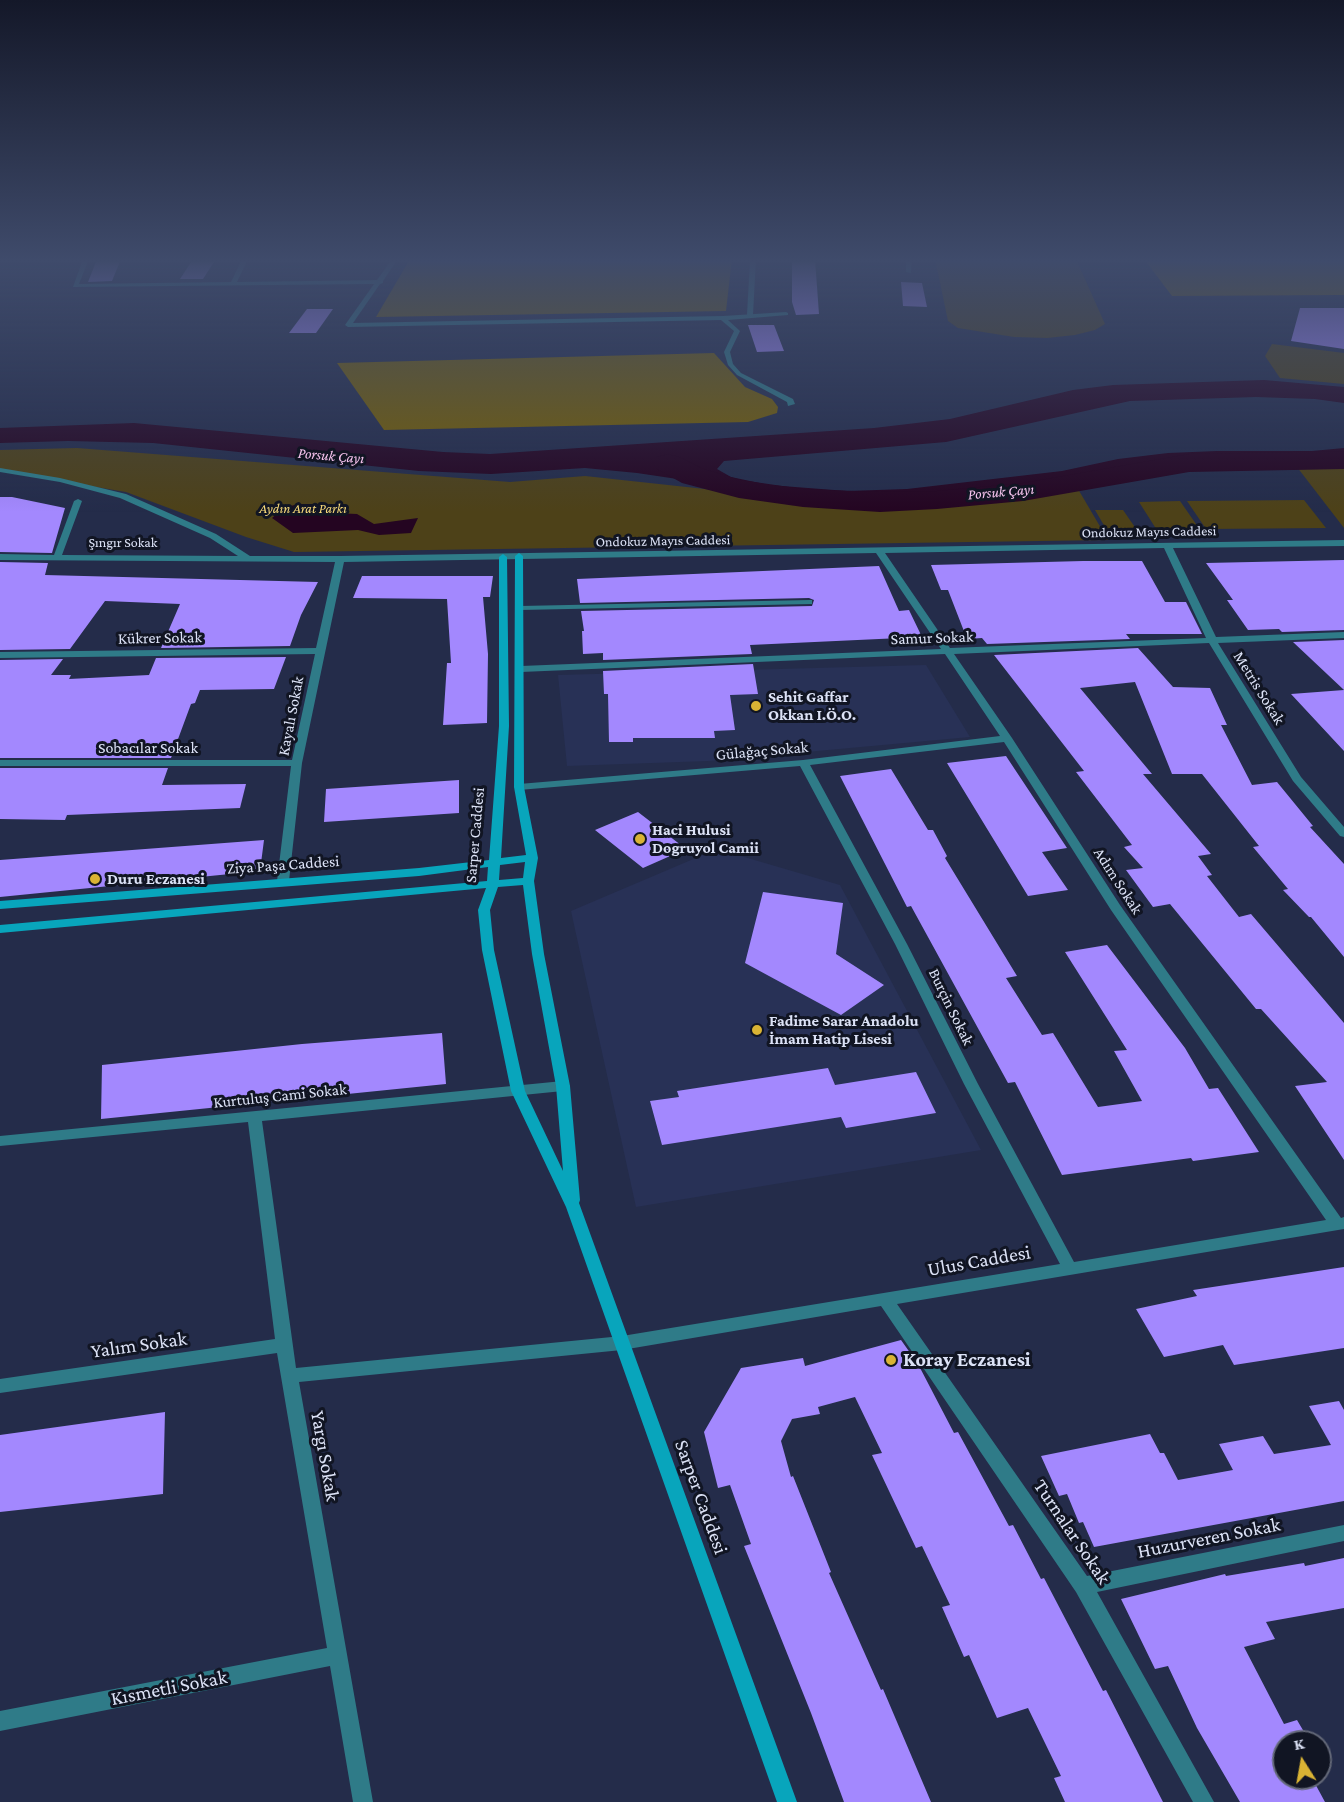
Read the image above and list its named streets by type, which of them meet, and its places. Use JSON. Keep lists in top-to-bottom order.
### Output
{
  "streets": {
    "main road": ["Sarper Caddesi", "Ziya Paşa Caddesi"],
    "street": [
      "Ondokuz Mayıs Caddesi",
      "Şıngır Sokak",
      "Kükrer Sokak",
      "Samur Sokak",
      "Metris Sokak",
      "Kayalı Sokak",
      "Sobacılar Sokak",
      "Gülağaç Sokak",
      "Adım Sokak",
      "Burçin Sokak",
      "Kurtuluş Cami Sokak",
      "Ulus Caddesi",
      "Yalım Sokak",
      "Yargı Sokak",
      "Turnalar Sokak",
      "Huzurveren Sokak",
      "Kısmetli Sokak"
    ]
  },
  "crossings": [
    ["Ondokuz Mayıs Caddesi", "Şıngır Sokak"],
    ["Ondokuz Mayıs Caddesi", "Metris Sokak"],
    ["Ondokuz Mayıs Caddesi", "Kayalı Sokak"],
    ["Ondokuz Mayıs Caddesi", "Sarper Caddesi"],
    ["Ondokuz Mayıs Caddesi", "Adım Sokak"],
    ["Kükrer Sokak", "Kayalı Sokak"],
    ["Samur Sokak", "Metris Sokak"],
    ["Samur Sokak", "Sarper Caddesi"],
    ["Samur Sokak", "Adım Sokak"],
    ["Kayalı Sokak", "Sobacılar Sokak"],
    ["Kayalı Sokak", "Ziya Paşa Caddesi"],
    ["Gülağaç Sokak", "Sarper Caddesi"],
    ["Gülağaç Sokak", "Adım Sokak"],
    ["Gülağaç Sokak", "Burçin Sokak"],
    ["Sarper Caddesi", "Ziya Paşa Caddesi"],
    ["Sarper Caddesi", "Kurtuluş Cami Sokak"],
    ["Sarper Caddesi", "Ulus Caddesi"],
    ["Adım Sokak", "Ulus Caddesi"],
    ["Burçin Sokak", "Ulus Caddesi"],
    ["Kurtuluş Cami Sokak", "Yargı Sokak"],
    ["Ulus Caddesi", "Yargı Sokak"],
    ["Ulus Caddesi", "Turnalar Sokak"],
    ["Yalım Sokak", "Yargı Sokak"],
    ["Yargı Sokak", "Kısmetli Sokak"],
    ["Turnalar Sokak", "Huzurveren Sokak"]
  ],
  "water": ["Porsuk Çayı"],
  "parks": ["Aydın Arat Parkı"],
  "places": [
    "Sehit Gaffar Okkan I.Ö.O.",
    "Haci Hulusi Dogruyol Camii",
    "Duru Eczanesi",
    "Fadime Sarar Anadolu İmam Hatip Lisesi",
    "Koray Eczanesi"
  ],
  "north": "top"
}
